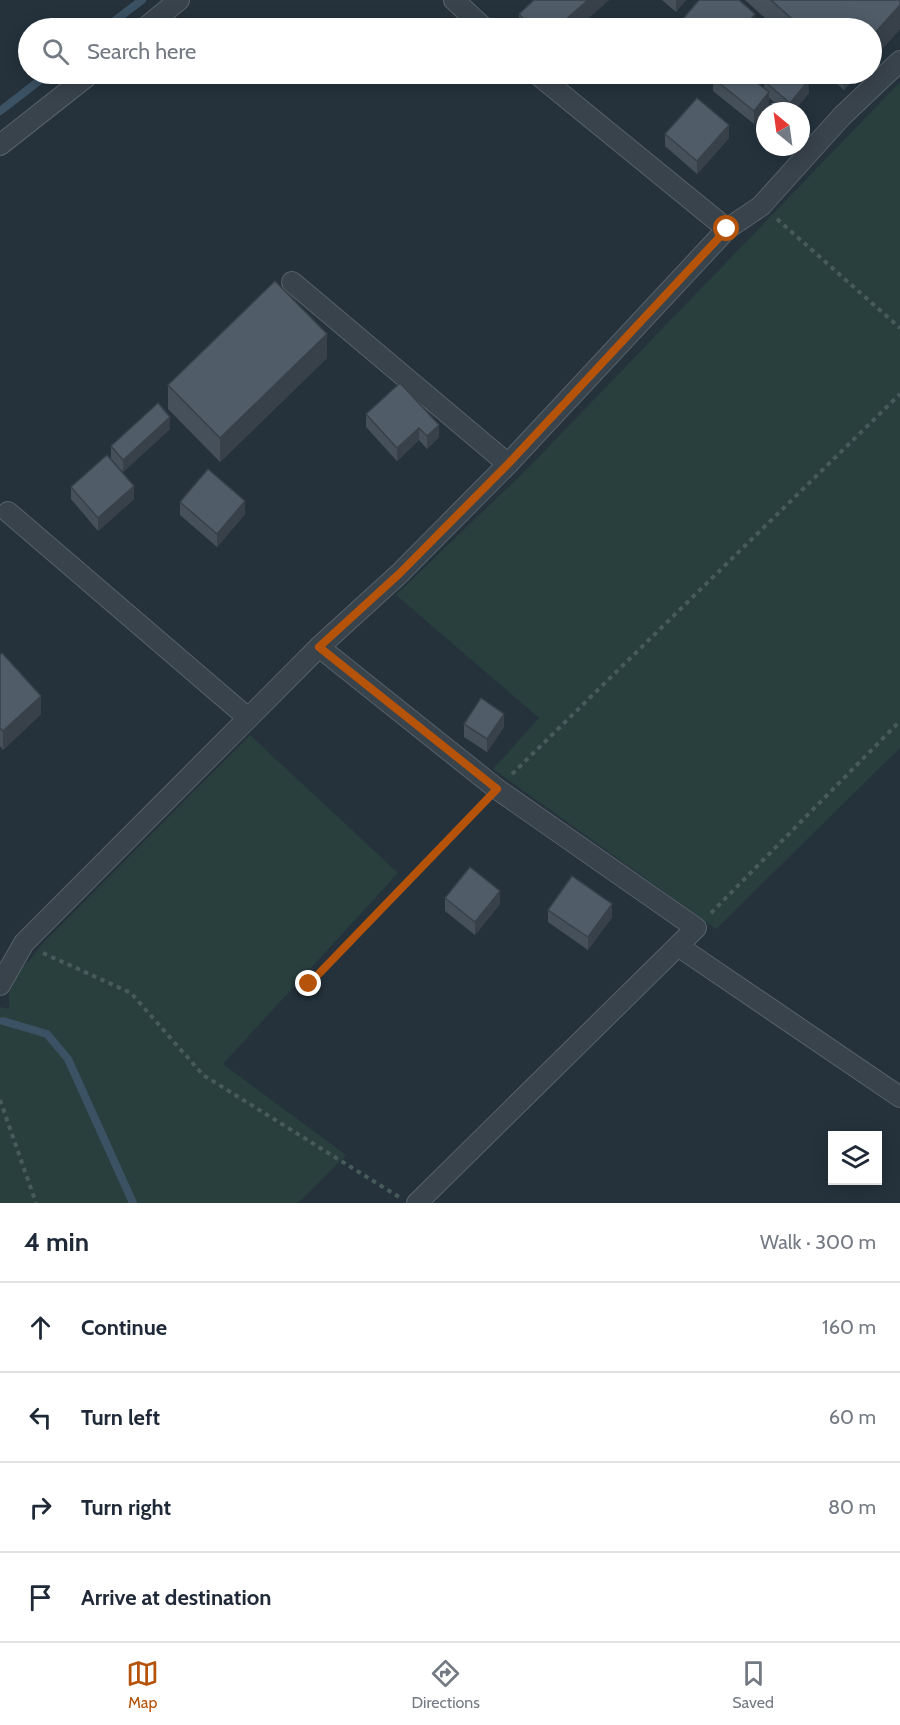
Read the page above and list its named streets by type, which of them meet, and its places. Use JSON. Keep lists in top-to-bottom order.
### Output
{
  "north": "top left",
  "page": {
    "search": "Search here",
    "heading": ["4 min", "Walk · 300 m"],
    "list": [
      ["Continue", "160 m"],
      ["Turn left", "60 m"],
      ["Turn right", "80 m"],
      "Arrive at destination"
    ],
    "nav": ["Map", "Directions", "Saved"]
  }
}
